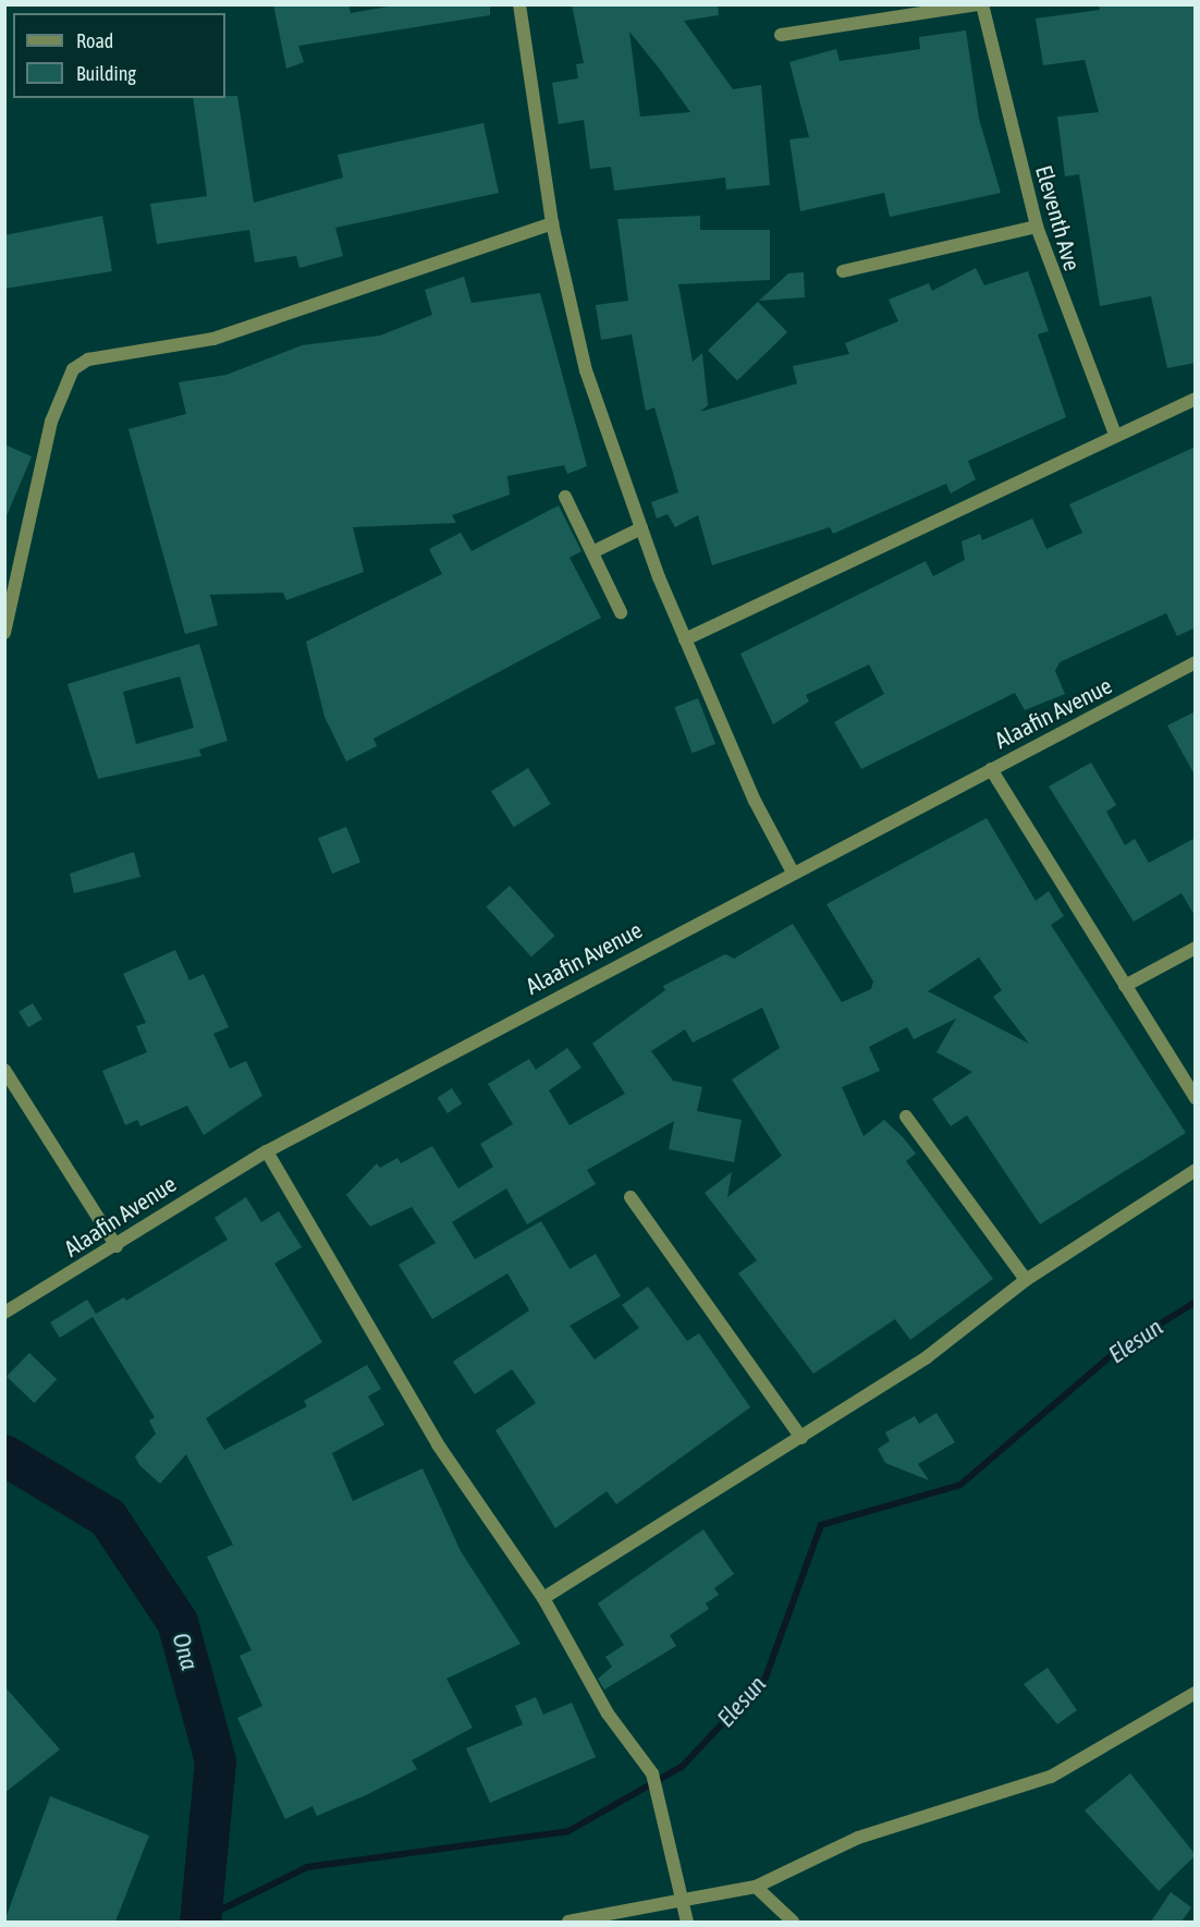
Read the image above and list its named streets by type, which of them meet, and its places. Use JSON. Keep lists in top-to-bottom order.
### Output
{
  "streets": {
    "street": ["Eleventh Ave", "Alaafin Avenue"]
  },
  "water": ["Elesun", "Ona"],
  "legend": ["Road", "Building"]
}
